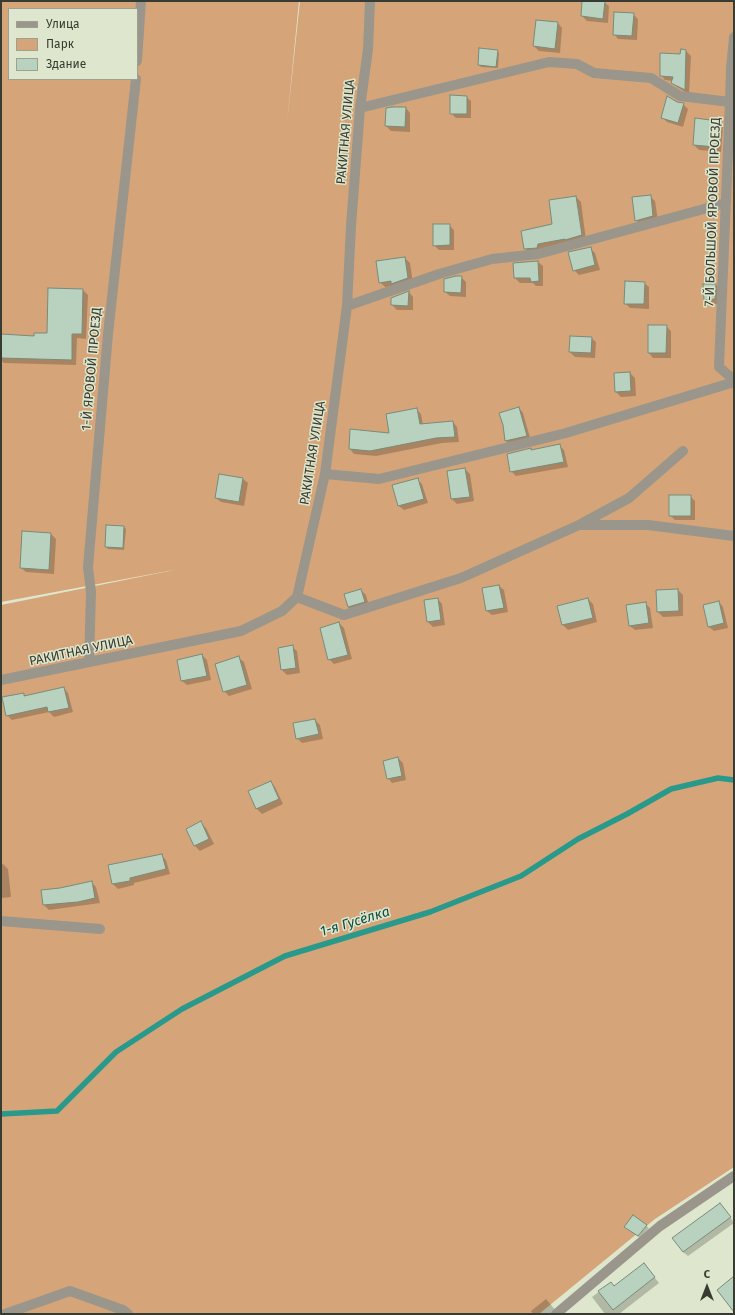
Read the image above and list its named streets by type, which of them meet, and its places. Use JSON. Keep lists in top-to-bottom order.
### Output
{
  "streets": {
    "street": ["РАКИТНАЯ УЛИЦА", "7-Й БОЛЬШОЙ ЯРОВОЙ ПРОЕЗД", "1-Й ЯРОВОЙ ПРОЕЗД"]
  },
  "crossings": [
    ["РАКИТНАЯ УЛИЦА", "1-Й ЯРОВОЙ ПРОЕЗД"]
  ],
  "water": ["1-я Гусёлка"],
  "legend": ["Улица", "Парк", "Здание"],
  "north": "top"
}
